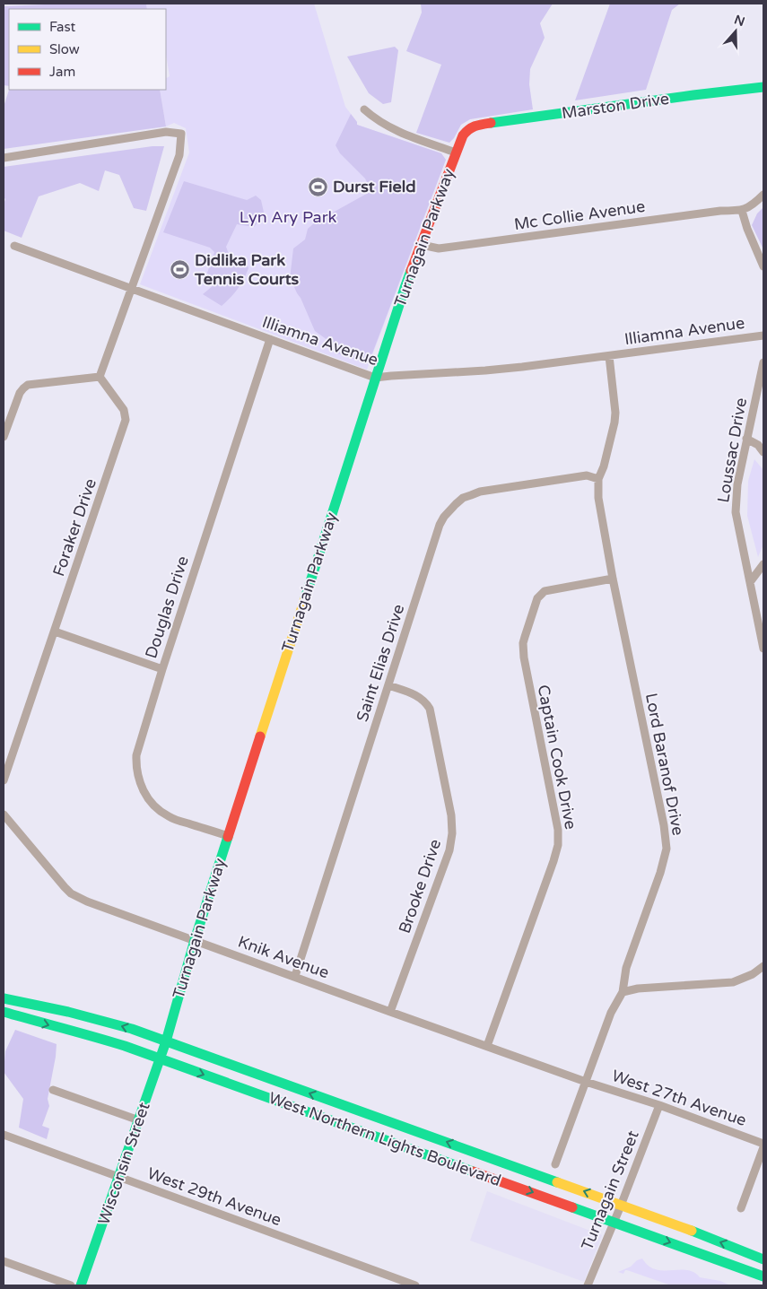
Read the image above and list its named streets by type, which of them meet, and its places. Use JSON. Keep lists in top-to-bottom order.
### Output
{
  "streets": {
    "street": [
      "Marston Drive",
      "Mc Collie Avenue",
      "Turnagain Parkway",
      "Illiamna Avenue",
      "Loussac Drive",
      "Foraker Drive",
      "Douglas Drive",
      "Saint Elias Drive",
      "Captain Cook Drive",
      "Lord Baranof Drive",
      "Brooke Drive",
      "Knik Avenue",
      "West 27th Avenue",
      "West Northern Lights Boulevard",
      "Wisconsin Street",
      "Turnagain Street",
      "West 29th Avenue"
    ]
  },
  "crossings": [
    ["Marston Drive", "Turnagain Parkway"],
    ["Mc Collie Avenue", "Turnagain Parkway"],
    ["Turnagain Parkway", "Illiamna Avenue"],
    ["Turnagain Parkway", "Douglas Drive"],
    ["Turnagain Parkway", "Knik Avenue"],
    ["Turnagain Parkway", "West Northern Lights Boulevard"],
    ["Turnagain Parkway", "Wisconsin Street"],
    ["Illiamna Avenue", "Douglas Drive"],
    ["Illiamna Avenue", "Lord Baranof Drive"],
    ["Saint Elias Drive", "Lord Baranof Drive"],
    ["Saint Elias Drive", "Brooke Drive"],
    ["Saint Elias Drive", "Knik Avenue"],
    ["Captain Cook Drive", "Lord Baranof Drive"],
    ["Captain Cook Drive", "Knik Avenue"],
    ["Lord Baranof Drive", "Knik Avenue"],
    ["Lord Baranof Drive", "West 27th Avenue"],
    ["Brooke Drive", "Knik Avenue"],
    ["Knik Avenue", "West 27th Avenue"],
    ["West 27th Avenue", "Turnagain Street"],
    ["West Northern Lights Boulevard", "Wisconsin Street"],
    ["West Northern Lights Boulevard", "Turnagain Street"],
    ["Wisconsin Street", "West 29th Avenue"]
  ],
  "parks": ["Lyn Ary Park"],
  "places": {
    "sports": ["Durst Field", "Didlika Park Tennis Courts"]
  },
  "legend": ["Fast", "Slow", "Jam"],
  "north": "top"
}
